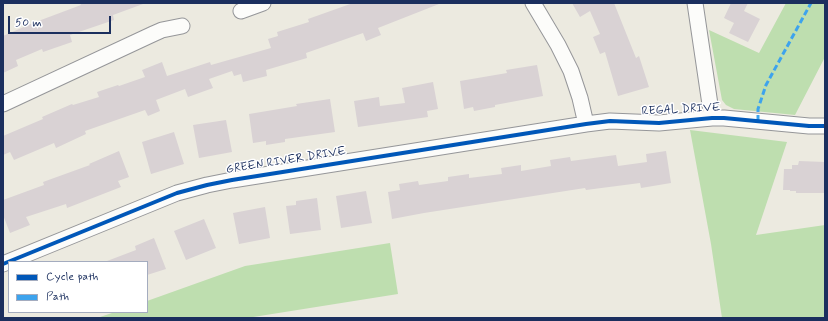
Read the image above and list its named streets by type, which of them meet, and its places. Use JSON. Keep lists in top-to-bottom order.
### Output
{
  "streets": {
    "street": ["REGAL DRIVE", "GREEN RIVER DRIVE"]
  },
  "crossings": [
    ["REGAL DRIVE", "GREEN RIVER DRIVE"]
  ],
  "legend": ["Cycle path", "Path"],
  "scale_bar": "50 m"
}
